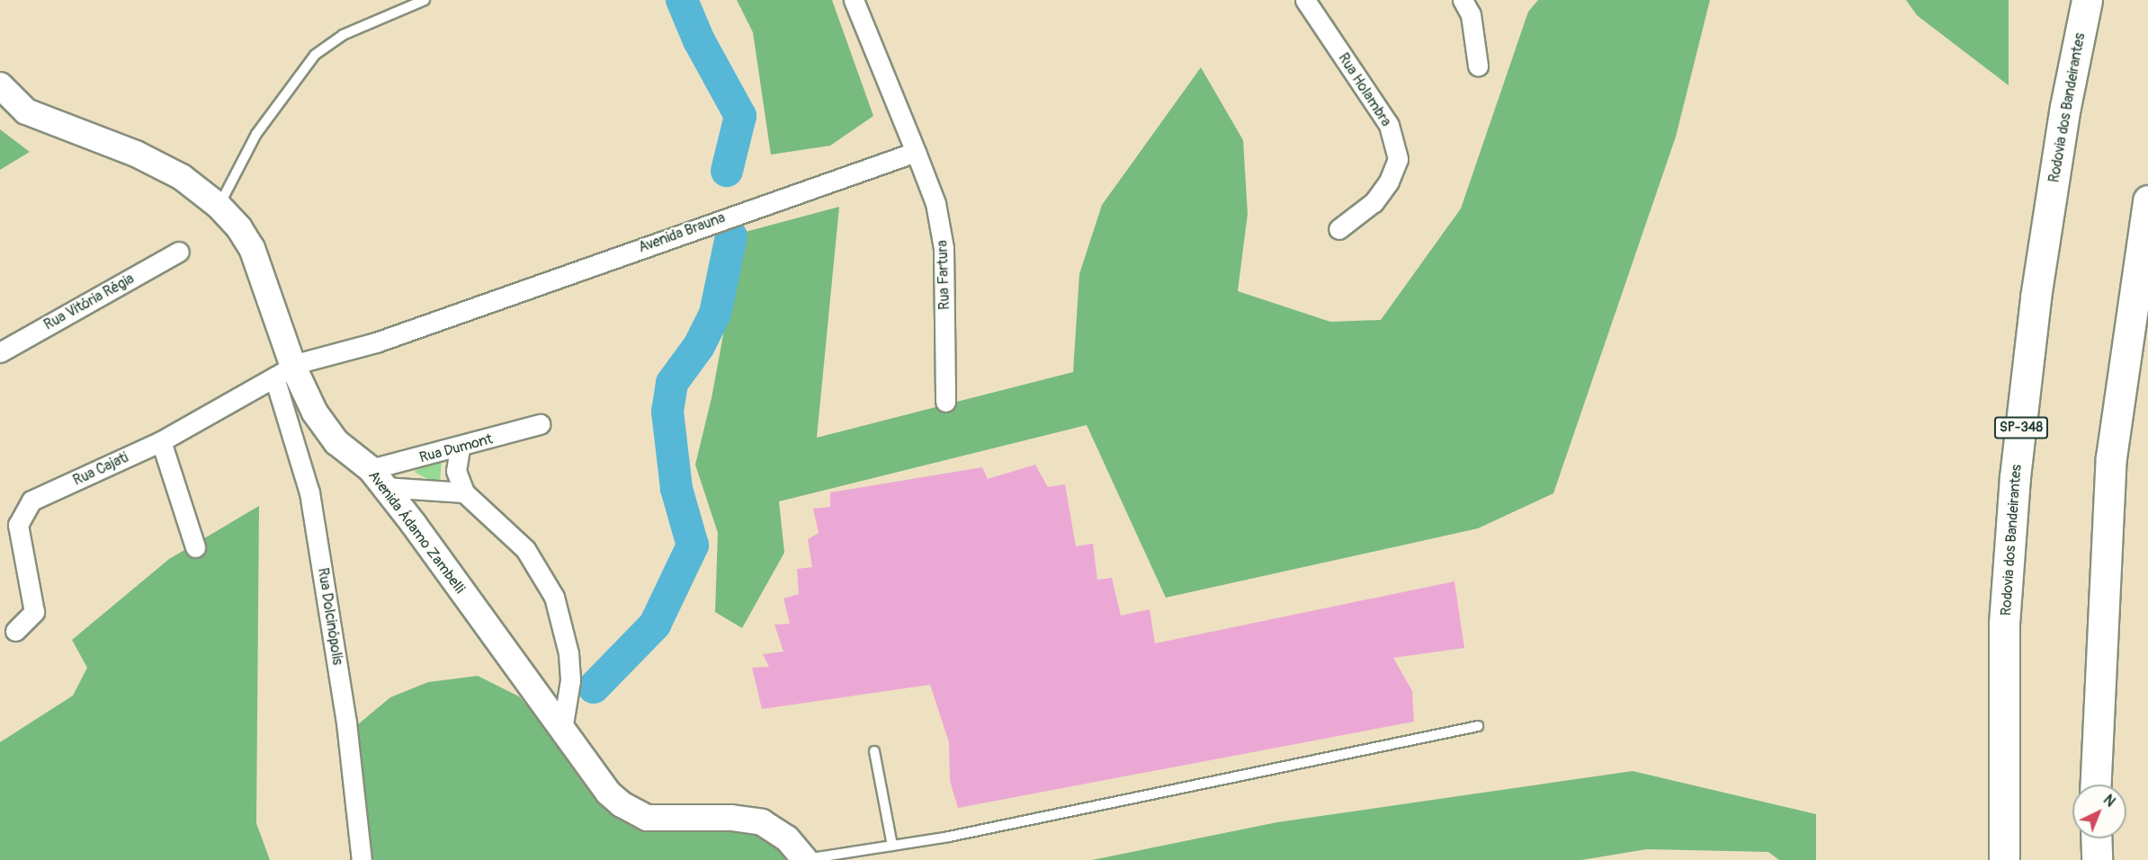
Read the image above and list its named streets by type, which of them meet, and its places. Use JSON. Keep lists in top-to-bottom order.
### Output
{
  "streets": {
    "highway": ["Rodovia dos Bandeirantes", "SP-348"],
    "street": [
      "Rua Holambra",
      "Avenida Brauna",
      "Rua Fartura",
      "Rua Vitória Régia",
      "Rua Dumont",
      "Rua Cajati",
      "Avenida Ádamo Zambelli",
      "Rua Dolcinópolis"
    ]
  },
  "crossings": [
    ["Avenida Brauna", "Rua Fartura"],
    ["Avenida Brauna", "Rua Cajati"],
    ["Avenida Brauna", "Avenida Ádamo Zambelli"],
    ["Avenida Brauna", "Rua Dolcinópolis"],
    ["Rua Dumont", "Avenida Ádamo Zambelli"],
    ["Rua Cajati", "Avenida Ádamo Zambelli"],
    ["Rua Cajati", "Rua Dolcinópolis"],
    ["Avenida Ádamo Zambelli", "Rua Dolcinópolis"]
  ],
  "north": "top right"
}
